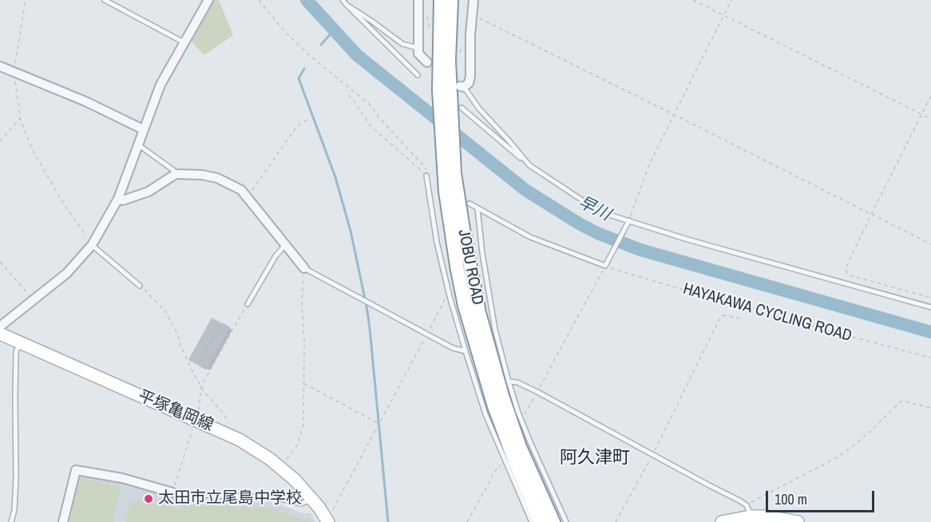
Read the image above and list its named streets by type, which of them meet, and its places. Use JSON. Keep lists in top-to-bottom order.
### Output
{
  "streets": {
    "highway": ["JOBU ROAD"],
    "main road": ["平塚亀岡線"],
    "path": ["HAYAKAWA CYCLING ROAD"]
  },
  "districts": ["阿久津町"],
  "water": ["早川"],
  "places": ["太田市立尾島中学校"],
  "scale_bar": "100 m"
}
